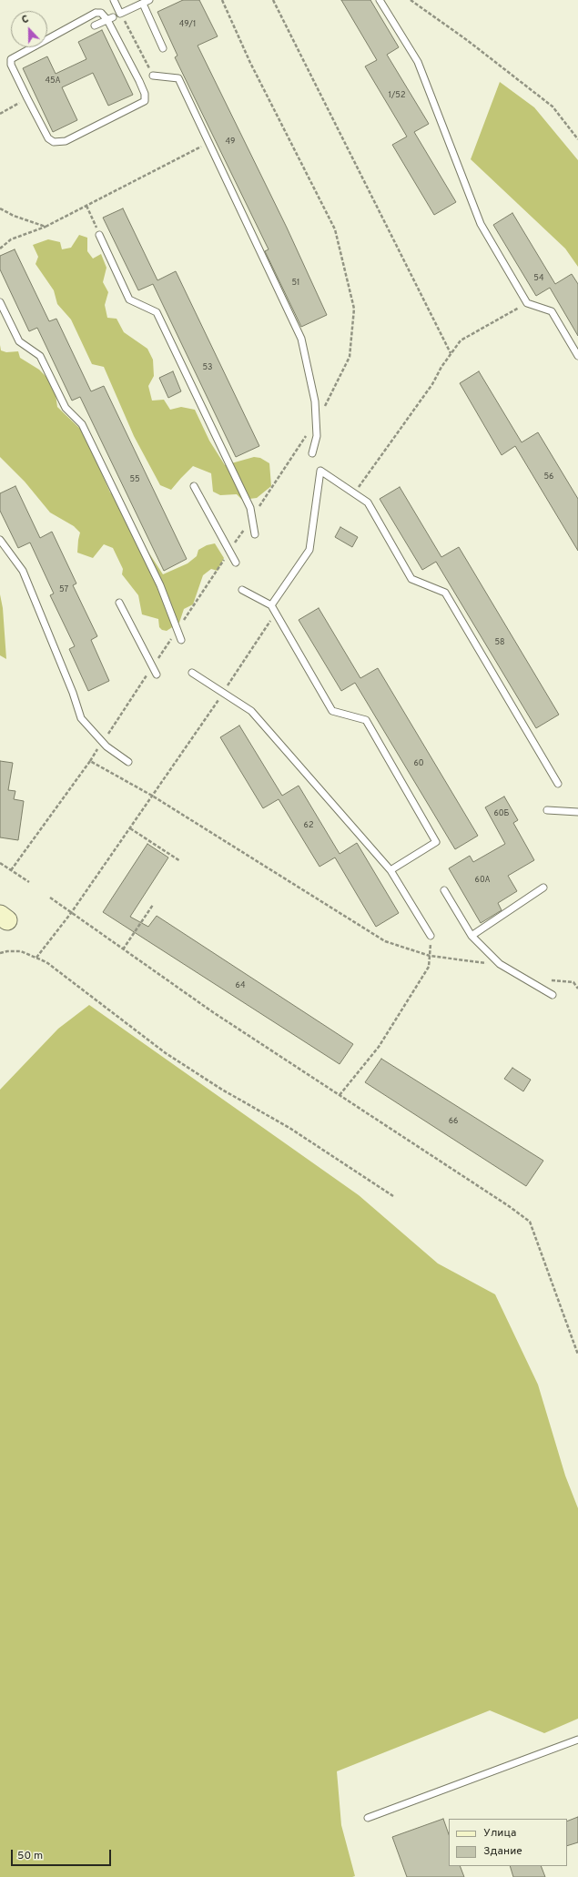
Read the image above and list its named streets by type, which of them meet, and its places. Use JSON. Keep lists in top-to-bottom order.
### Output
{
  "house_numbers": [
    "49/1",
    "45А",
    "1/52",
    "49",
    "54",
    "51",
    "53",
    "56",
    "55",
    "57",
    "58",
    "60",
    "60Б",
    "62",
    "60А",
    "64",
    "66"
  ],
  "legend": ["Улица", "Здание"],
  "scale_bar": "50 m",
  "north": "top"
}
